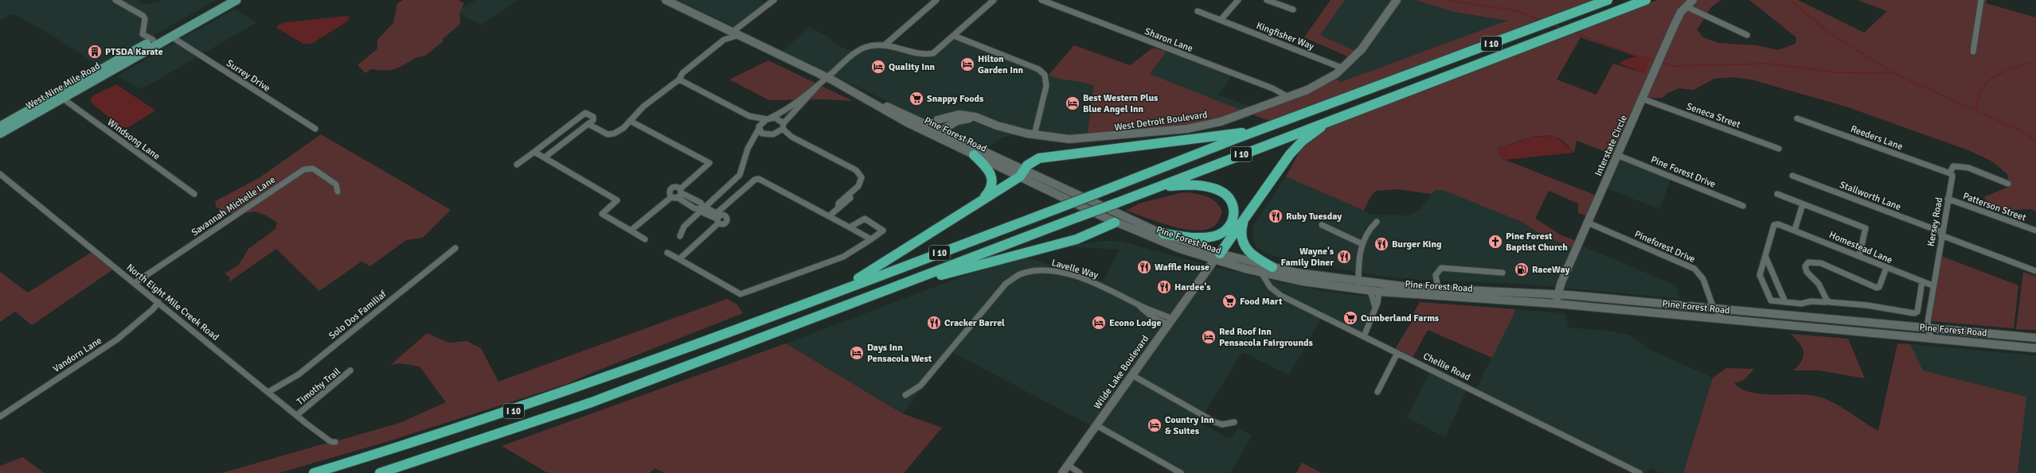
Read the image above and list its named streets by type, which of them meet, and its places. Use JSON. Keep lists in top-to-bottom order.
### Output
{
  "streets": {
    "highway": ["I 10"],
    "main road": [
      "West Nine Mile Road",
      "West Detroit Boulevard",
      "Pine Forest Road",
      "Interstate Circle",
      "Wilde Lake Boulevard"
    ],
    "street": [
      "Kingfisher Way",
      "Sharon Lane",
      "Surrey Drive",
      "Seneca Street",
      "Reeders Lane",
      "Windsong Lane",
      "Pine Forest Drive",
      "Stallworth Lane",
      "Savannah Michelle Lane",
      "Patterson Street",
      "Kersey Road",
      "Pineforest Drive",
      "Homestead Lane",
      "Lavelle Way",
      "North Eight Mile Creek Road",
      "Solo Dos Familiaf",
      "Vandorn Lane",
      "Chellie Road",
      "Timothy Trail"
    ]
  },
  "crossings": [
    ["Kingfisher Way", "West Detroit Boulevard"],
    ["Sharon Lane", "West Detroit Boulevard"],
    ["Surrey Drive", "West Nine Mile Road"],
    ["West Nine Mile Road", "Windsong Lane"],
    ["Seneca Street", "Interstate Circle"],
    ["West Detroit Boulevard", "Pine Forest Road"],
    ["Pine Forest Road", "Interstate Circle"],
    ["Pine Forest Road", "Kersey Road"],
    ["Pine Forest Road", "Pineforest Drive"],
    ["Pine Forest Road", "Chellie Road"],
    ["Pine Forest Road", "Wilde Lake Boulevard"],
    ["Reeders Lane", "Kersey Road"],
    ["Interstate Circle", "Pine Forest Drive"],
    ["Interstate Circle", "Pineforest Drive"],
    ["Stallworth Lane", "Kersey Road"],
    ["Savannah Michelle Lane", "North Eight Mile Creek Road"],
    ["Patterson Street", "Kersey Road"],
    ["Kersey Road", "Homestead Lane"],
    ["Lavelle Way", "Wilde Lake Boulevard"],
    ["North Eight Mile Creek Road", "Solo Dos Familiaf"],
    ["North Eight Mile Creek Road", "Vandorn Lane"],
    ["North Eight Mile Creek Road", "Timothy Trail"]
  ],
  "places": {
    "building": ["PTSDA Karate"],
    "hotel": [
      "Hilton Garden Inn",
      "Quality Inn",
      "Best Western Plus Blue Angel Inn",
      "Econo Lodge",
      "Red Roof Inn Pensacola Fairgrounds",
      "Days Inn Pensacola West",
      "Country Inn & Suites"
    ],
    "supermarket": ["Snappy Foods", "Food Mart", "Cumberland Farms"],
    "restaurant": [
      "Ruby Tuesday",
      "Burger King",
      "Wayne's Family Diner",
      "Waffle House",
      "Hardee's",
      "Cracker Barrel"
    ],
    "church": ["Pine Forest Baptist Church"],
    "fuel station": ["RaceWay"]
  }
}
